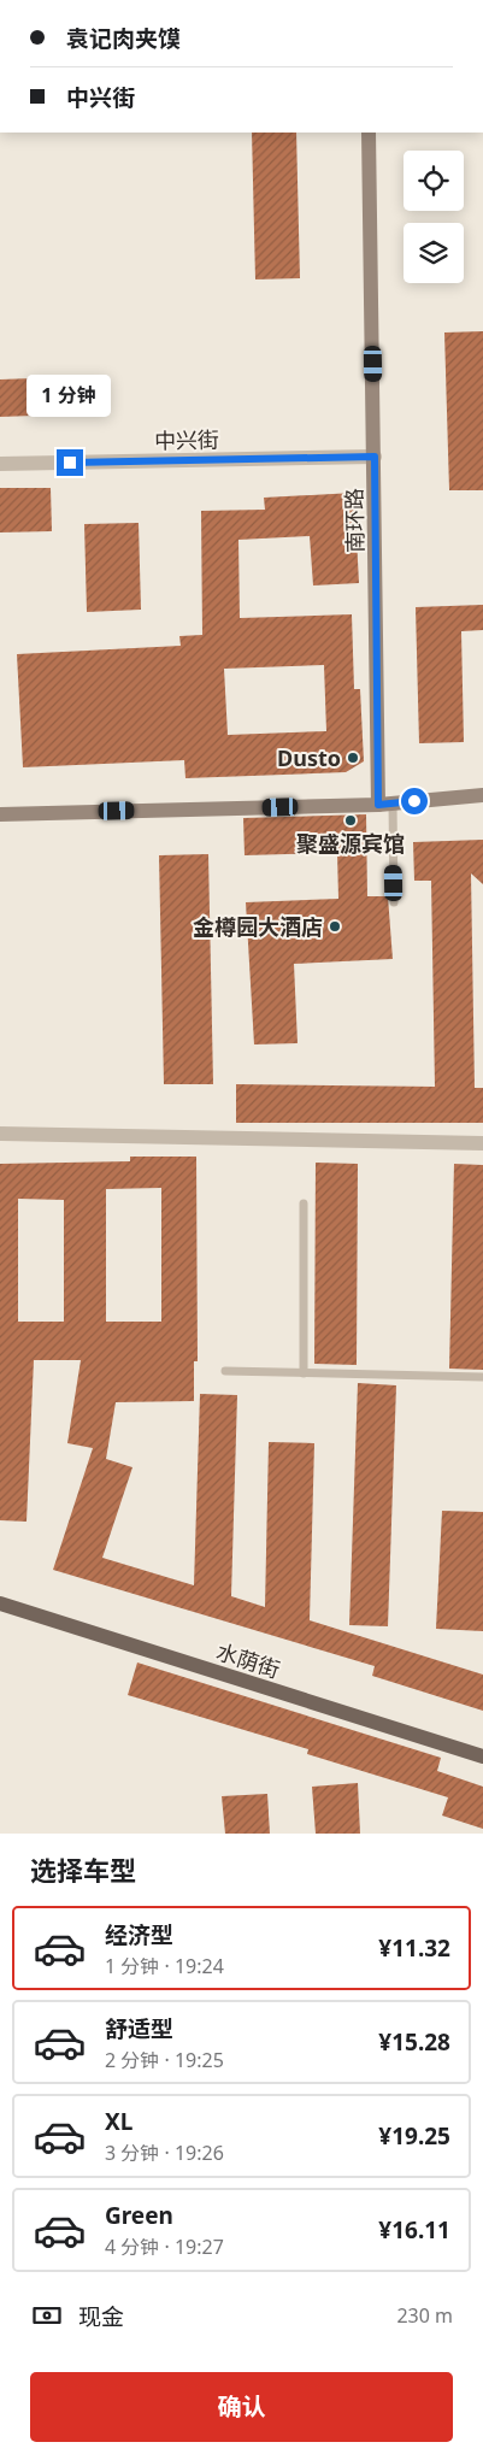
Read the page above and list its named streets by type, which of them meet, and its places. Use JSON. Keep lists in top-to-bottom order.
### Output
{
  "streets": {
    "main road": ["水荫街"],
    "street": ["中兴街", "南环路"]
  },
  "crossings": [
    ["中兴街", "南环路"]
  ],
  "places": ["Dusto", "聚盛源宾馆", "金樽园大酒店"],
  "page": {
    "banner": ["袁记肉夹馍", "中兴街"],
    "bubble": "1 分钟",
    "heading": "选择车型",
    "list": [
      {
        "name": "经济型",
        "note": "1 分钟 · 19:24",
        "value": "¥11.32"
      },
      {
        "name": "舒适型",
        "note": "2 分钟 · 19:25",
        "value": "¥15.28"
      },
      {
        "name": "XL",
        "note": "3 分钟 · 19:26",
        "value": "¥19.25"
      },
      {
        "name": "Green",
        "note": "4 分钟 · 19:27",
        "value": "¥16.11"
      }
    ],
    "pay": ["现金", "230 m"],
    "buttons": "确认"
  }
}
